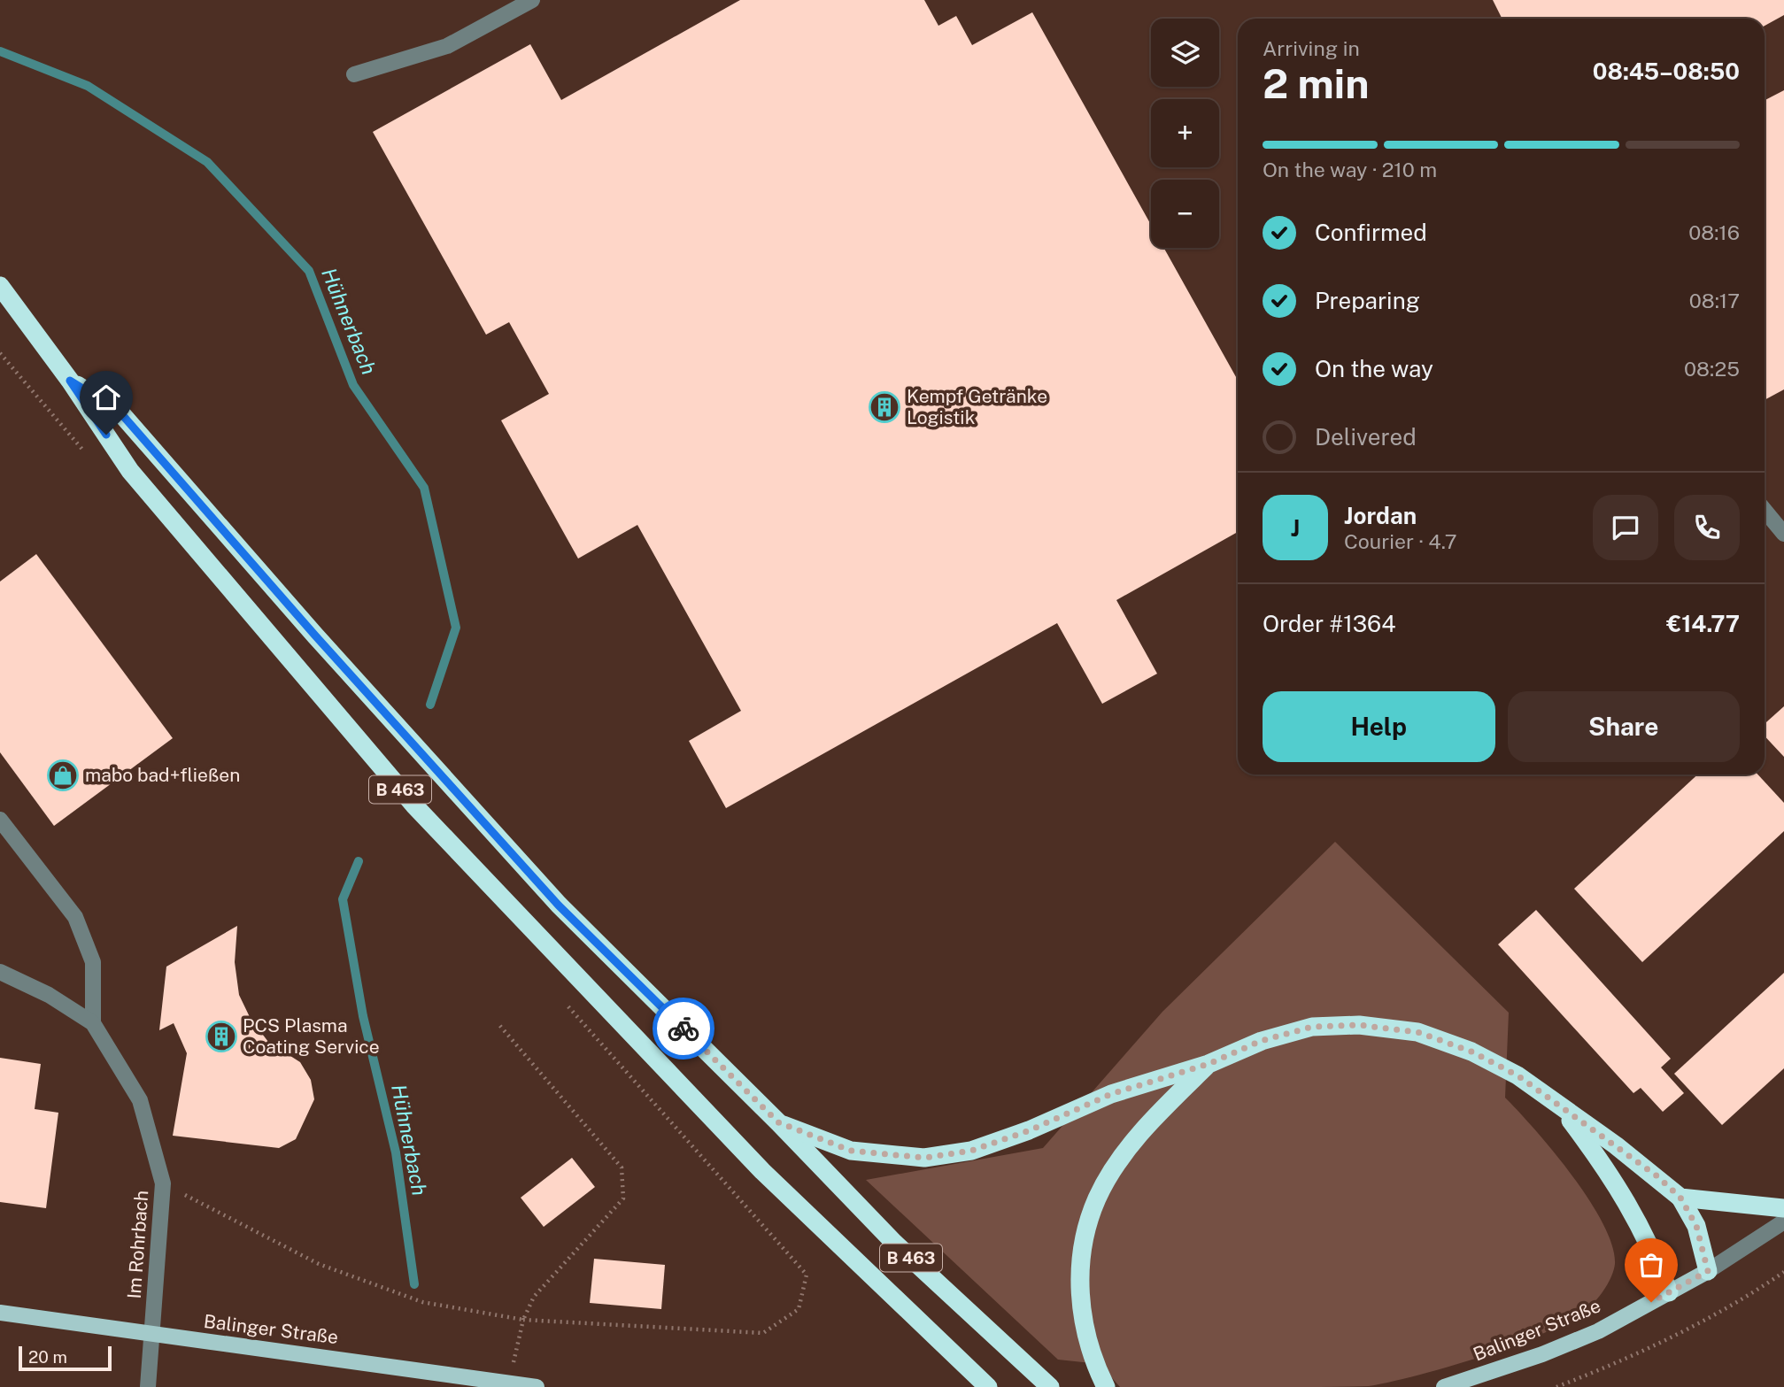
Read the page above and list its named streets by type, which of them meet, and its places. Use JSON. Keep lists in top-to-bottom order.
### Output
{
  "streets": {
    "highway": ["B 463"],
    "main road": ["Balinger Straße"],
    "street": ["Im Rohrbach"]
  },
  "crossings": [
    ["Im Rohrbach", "Balinger Straße"]
  ],
  "water": ["Hühnerbach"],
  "places": {
    "building": ["Kempf Getränke Logistik", "PCS Plasma Coating Service"],
    "shop": ["mabo bad+fließen"]
  },
  "scale_bar": "20 m",
  "page": {
    "map_buttons": ["+", "−"],
    "heading": ["2 min", "Arriving in", "08:45–08:50"],
    "panel": [
      "Jordan",
      "Courier · 4.7",
      "Order #1364",
      "€14.77"
    ],
    "bar": "On the way · 210 m",
    "list": [
      ["Confirmed", "08:16"],
      ["Preparing", "08:17"],
      ["On the way", "08:25"],
      "Delivered"
    ],
    "round": "J",
    "buttons": ["Help", "Share"],
    "scale": "20 m"
  }
}
